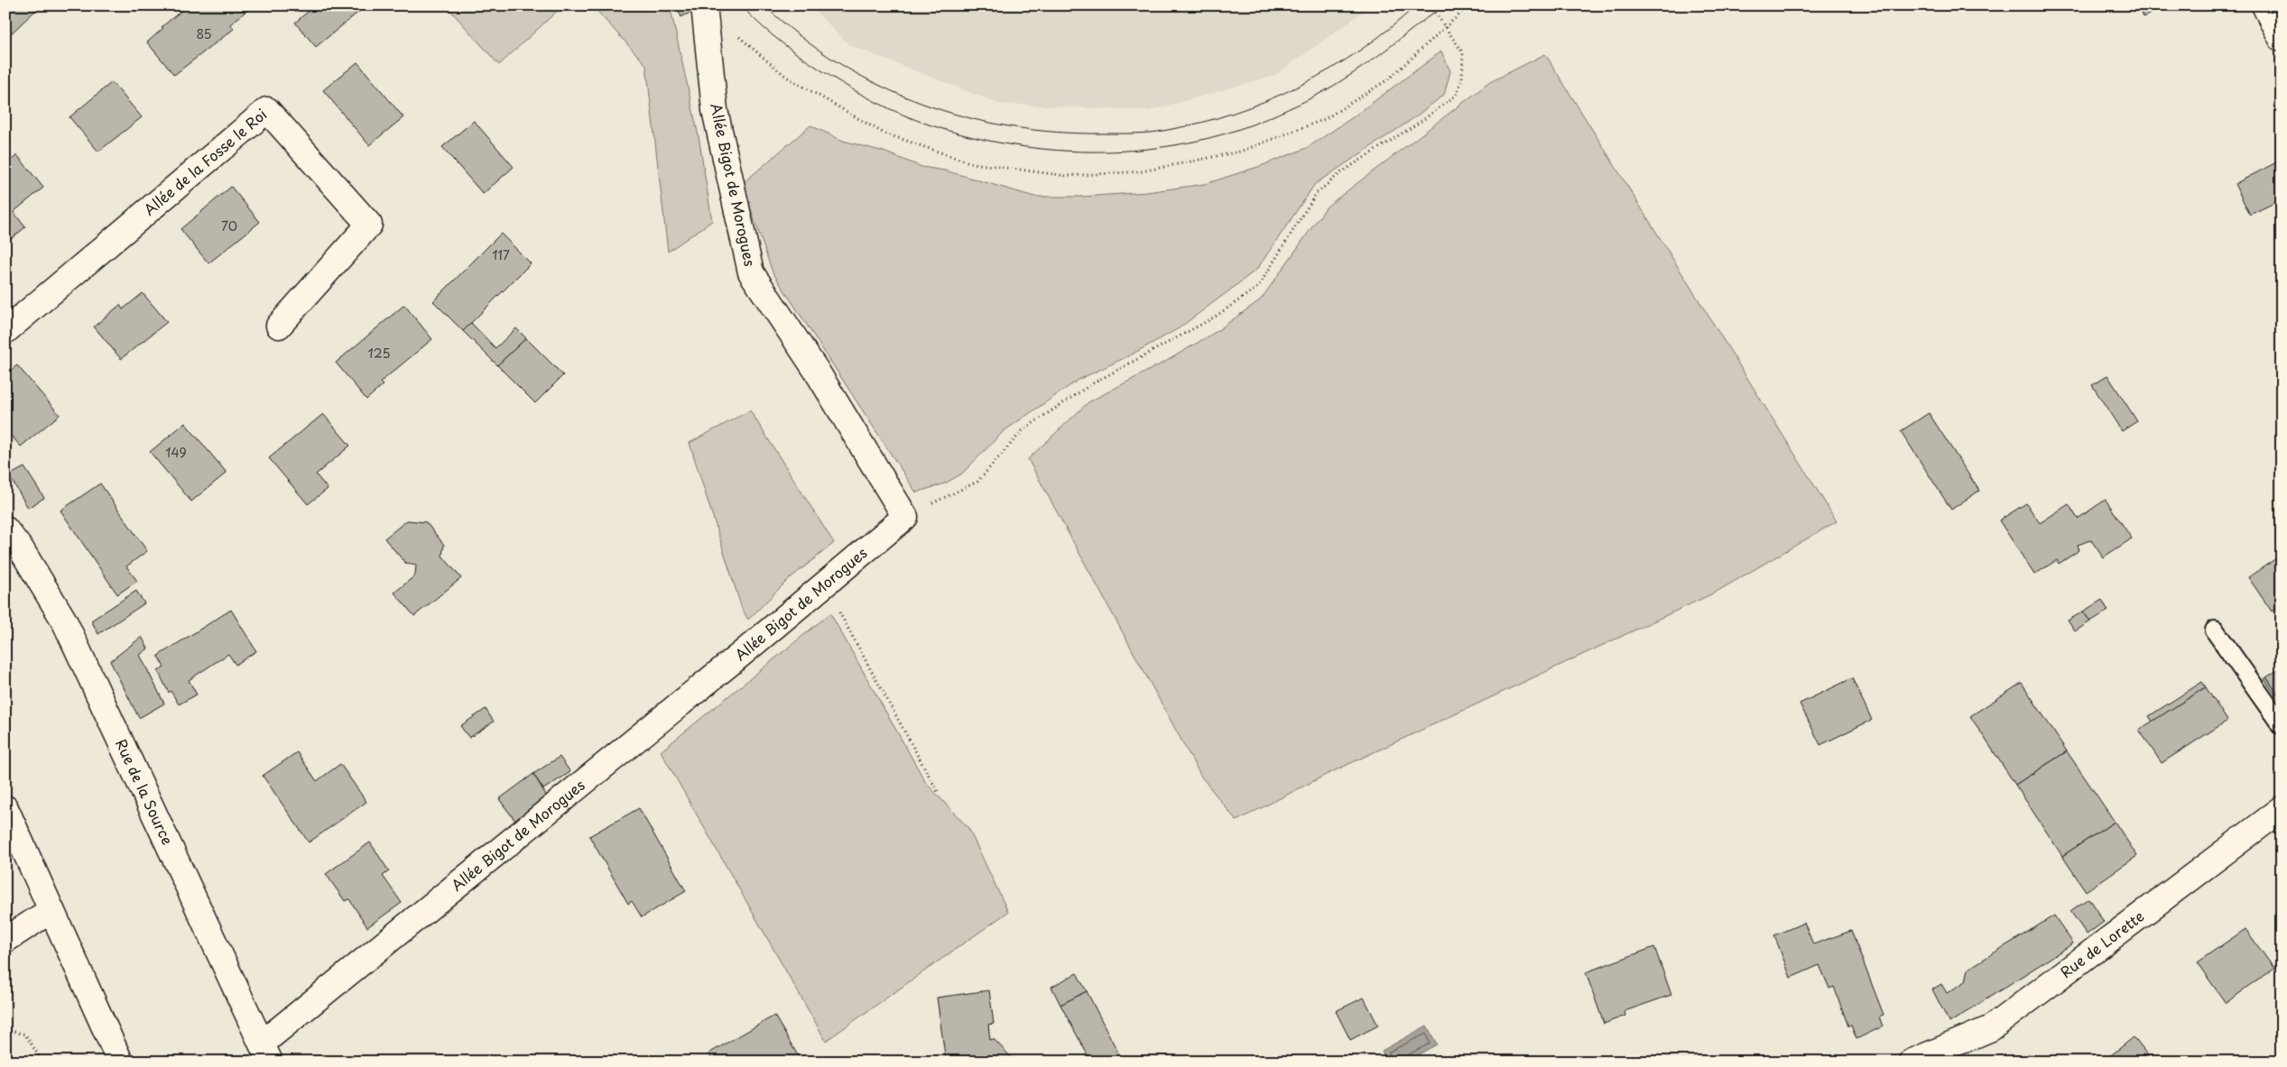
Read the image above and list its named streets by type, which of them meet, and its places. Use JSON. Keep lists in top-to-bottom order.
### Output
{
  "streets": {
    "street": [
      "Allée de la Fosse le Roi",
      "Allée Bigot de Morogues",
      "Rue de la Source",
      "Rue de Lorette"
    ]
  },
  "crossings": [
    ["Allée Bigot de Morogues", "Rue de la Source"]
  ],
  "house_numbers": [
    "85",
    "70",
    "117",
    "125",
    "149"
  ]
}
